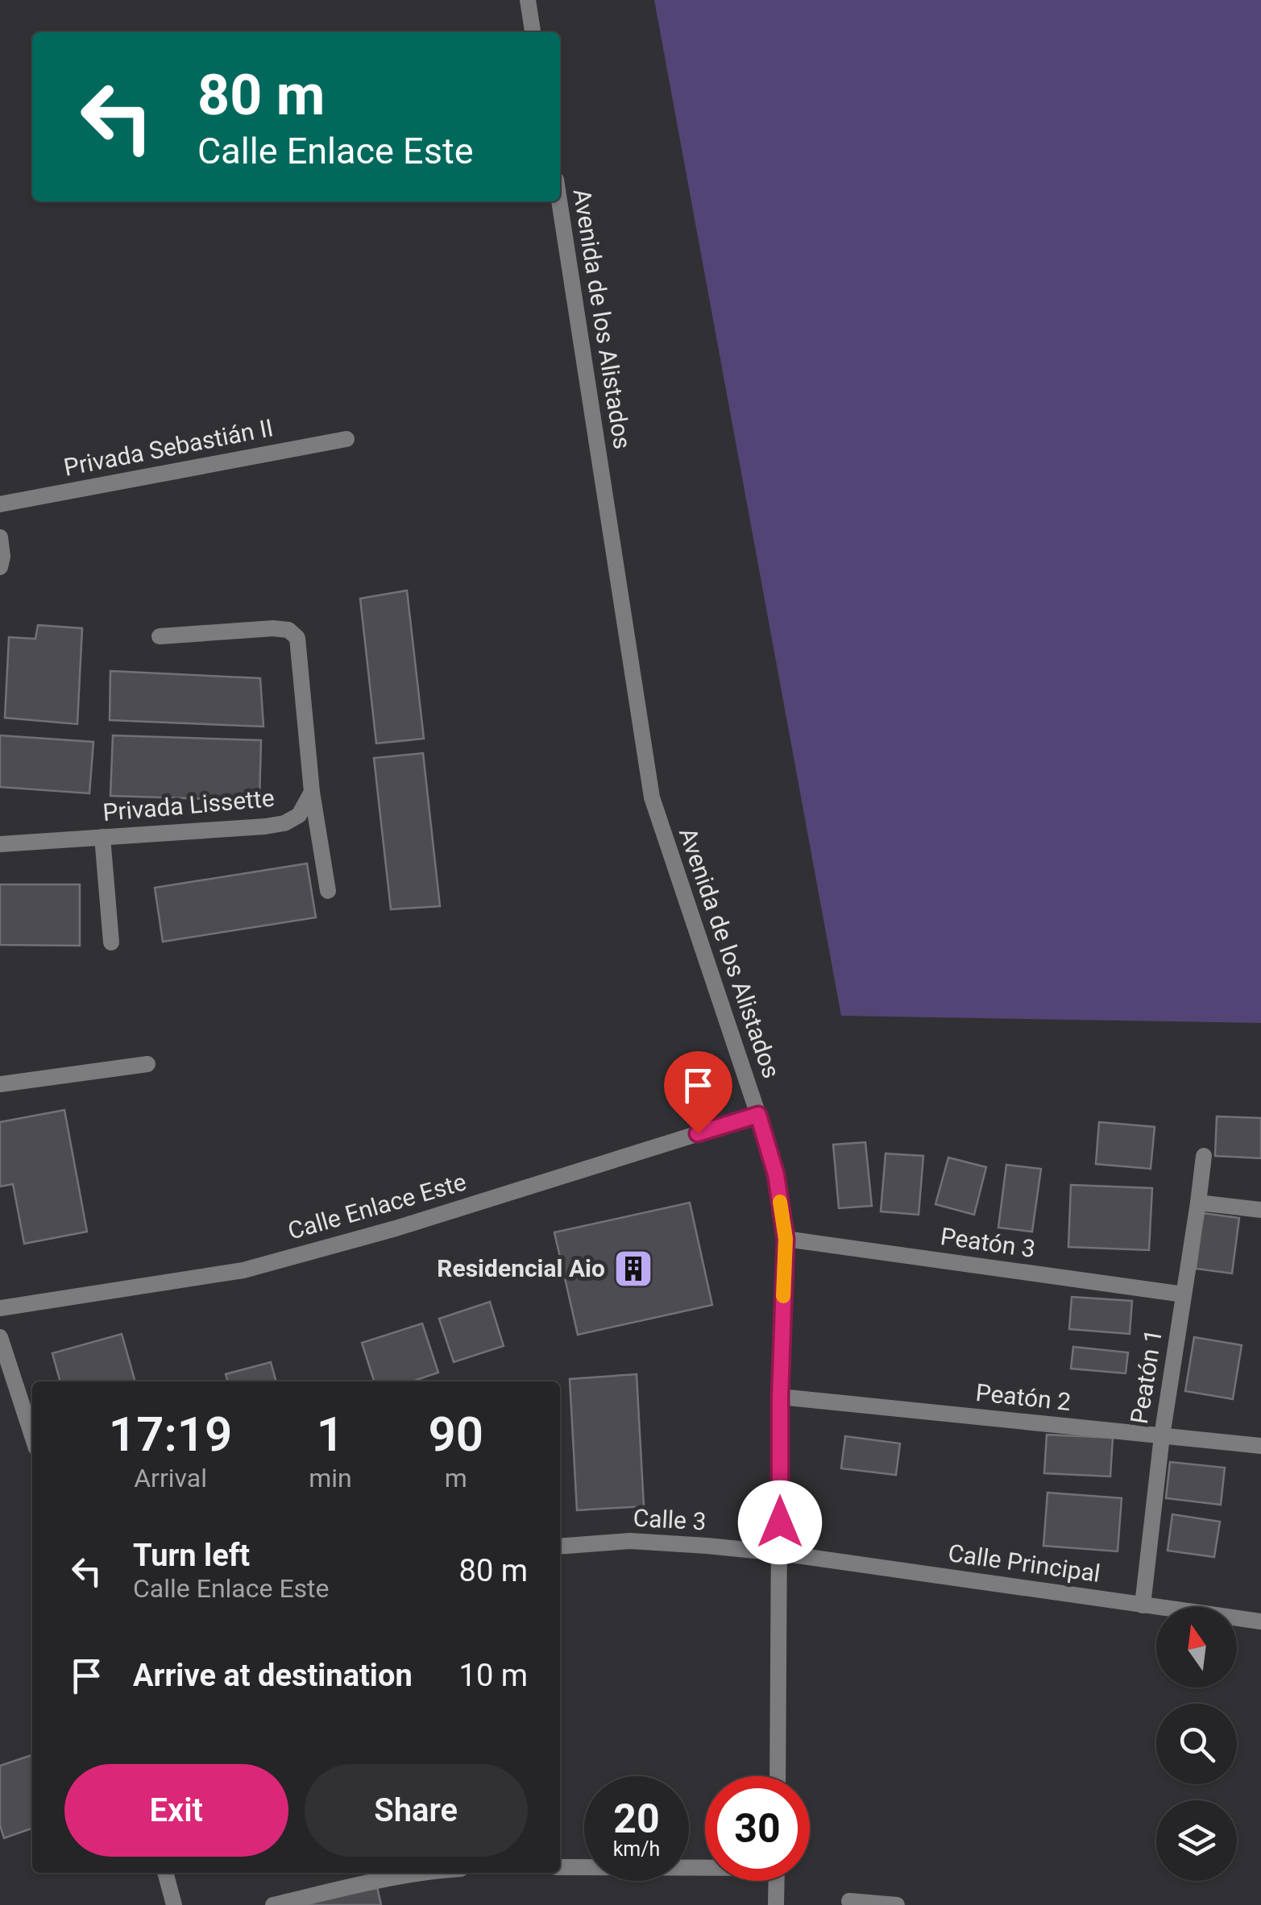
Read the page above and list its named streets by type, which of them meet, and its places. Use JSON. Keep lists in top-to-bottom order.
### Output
{
  "streets": {
    "street": [
      "Avenida de los Alistados",
      "Privada Sebastián II",
      "Privada Lissette",
      "Calle Enlace Este",
      "Peatón 3",
      "Peatón 1",
      "Peatón 2",
      "Calle 3",
      "Calle Principal"
    ]
  },
  "crossings": [
    ["Avenida de los Alistados", "Calle Enlace Este"],
    ["Avenida de los Alistados", "Peatón 3"],
    ["Avenida de los Alistados", "Peatón 2"],
    ["Avenida de los Alistados", "Calle 3"],
    ["Avenida de los Alistados", "Calle Principal"],
    ["Peatón 3", "Peatón 1"],
    ["Peatón 1", "Peatón 2"],
    ["Peatón 1", "Calle Principal"],
    ["Calle 3", "Calle Principal"]
  ],
  "places": {
    "building": ["Residencial Aio"]
  },
  "north": "top",
  "page": {
    "turn": ["80 m", "Calle Enlace Este"],
    "eta": [
      "17:19",
      "Arrival",
      "1",
      "min",
      "90",
      "m"
    ],
    "list": [
      {
        "name": "Turn left",
        "note": "Calle Enlace Este",
        "value": "80 m"
      },
      {
        "name": "Arrive at destination",
        "value": "10 m"
      }
    ],
    "buttons": ["Exit", "Share"],
    "speed": "20 km/h",
    "limit": "30"
  }
}
